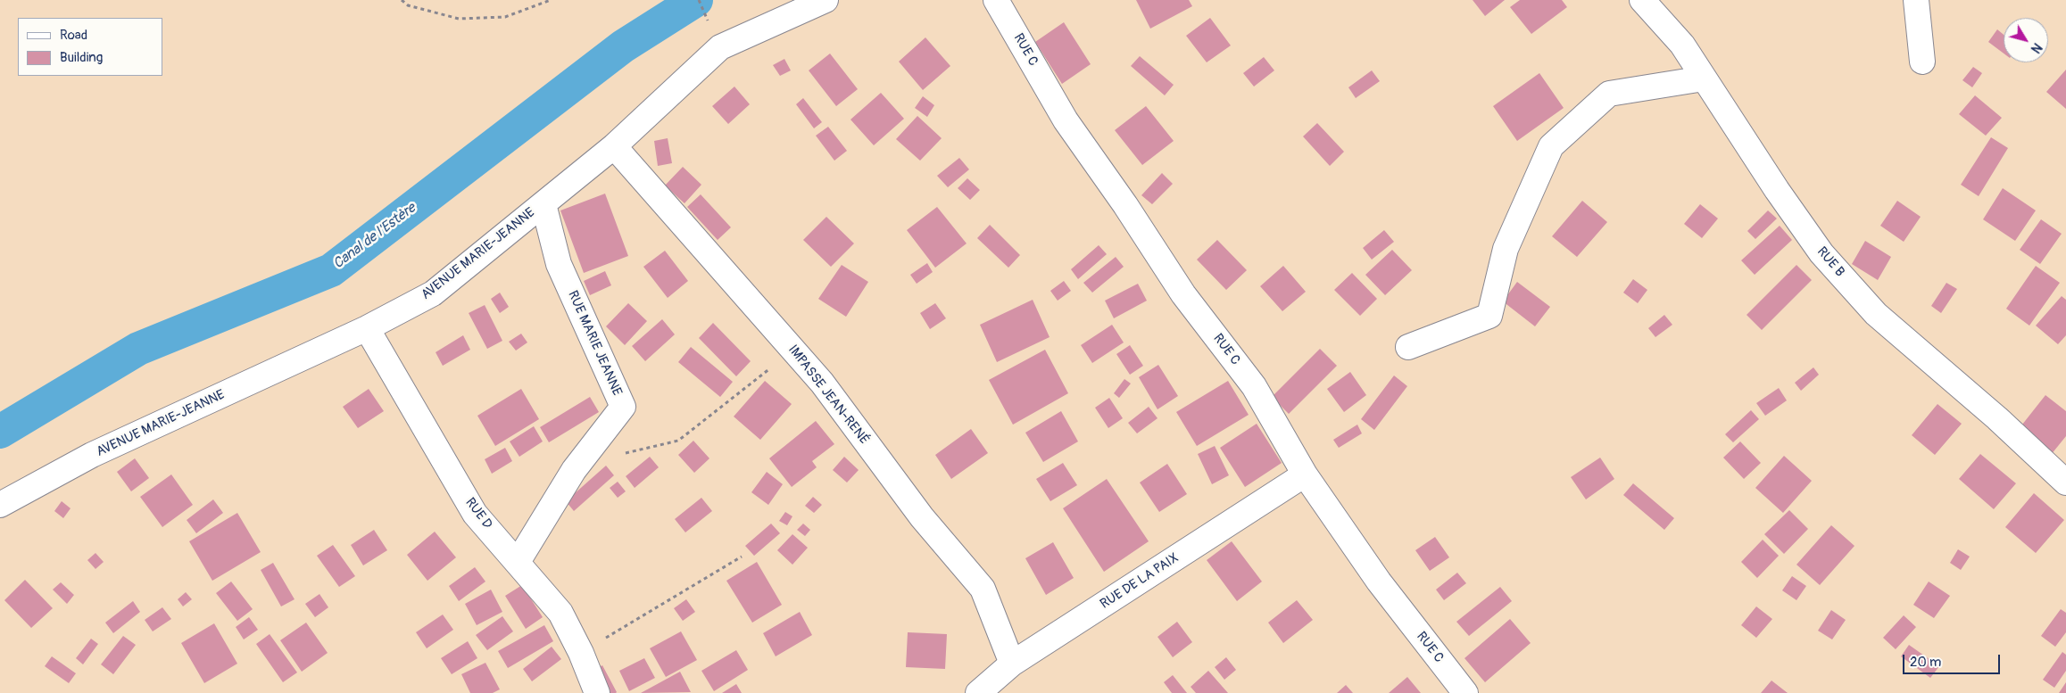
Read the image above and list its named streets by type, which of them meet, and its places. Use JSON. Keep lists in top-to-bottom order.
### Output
{
  "streets": {
    "street": [
      "RUE C",
      "AVENUE MARIE-JEANNE",
      "RUE B",
      "RUE MARIE JEANNE",
      "IMPASSE JEAN-RENÉ",
      "RUE D",
      "RUE DE LA PAIX"
    ]
  },
  "crossings": [
    ["RUE C", "RUE DE LA PAIX"],
    ["AVENUE MARIE-JEANNE", "RUE MARIE JEANNE"],
    ["AVENUE MARIE-JEANNE", "IMPASSE JEAN-RENÉ"],
    ["AVENUE MARIE-JEANNE", "RUE D"],
    ["RUE MARIE JEANNE", "RUE D"],
    ["IMPASSE JEAN-RENÉ", "RUE DE LA PAIX"]
  ],
  "water": ["Canal de l'Estère"],
  "legend": ["Road", "Building"],
  "scale_bar": "20 m",
  "north": "bottom right"
}
